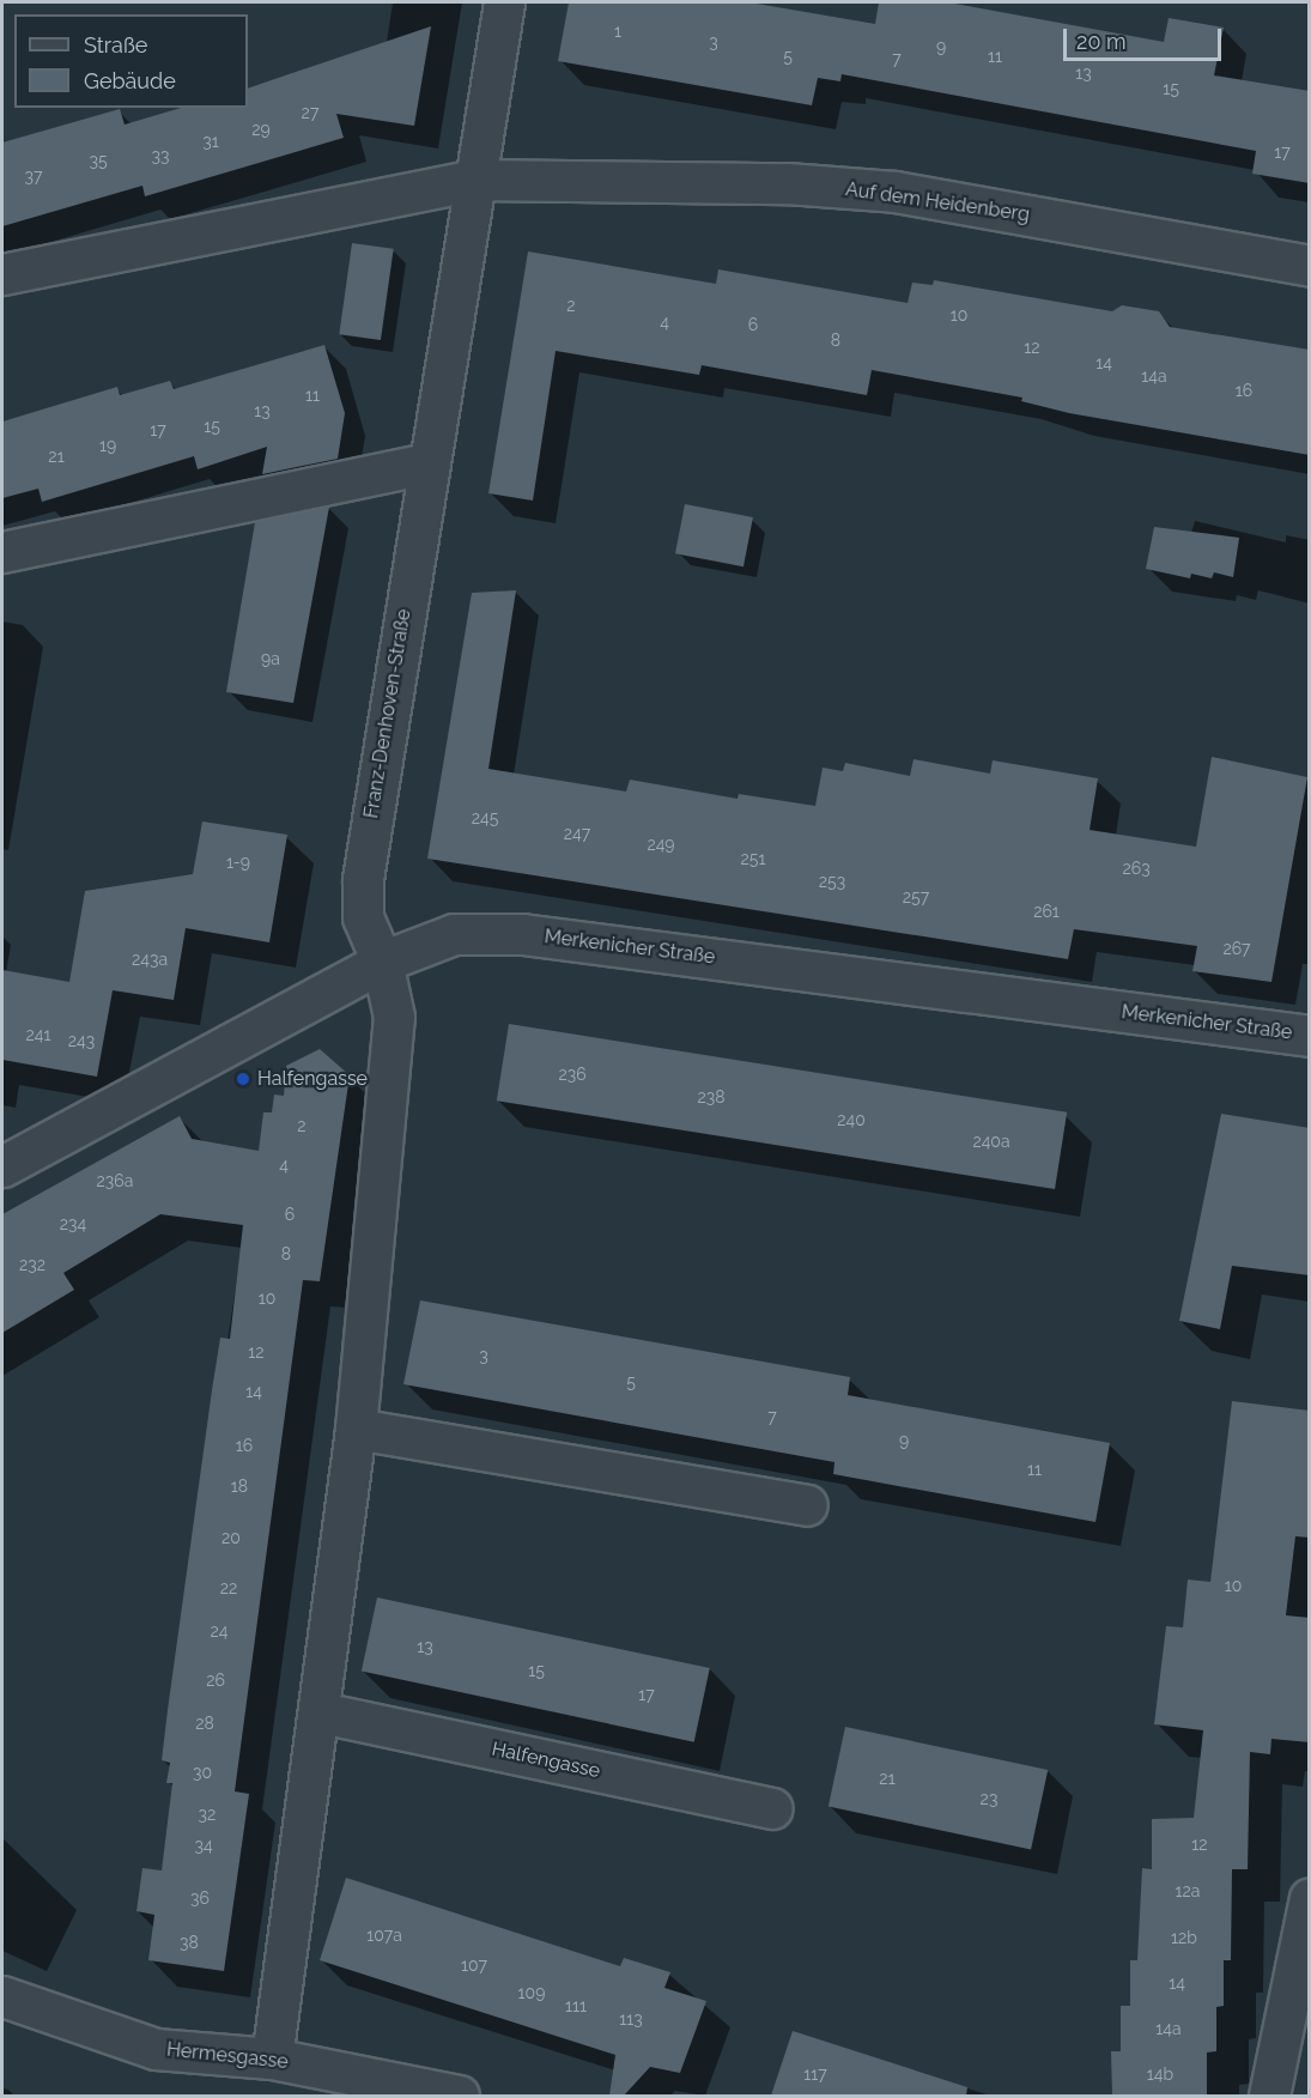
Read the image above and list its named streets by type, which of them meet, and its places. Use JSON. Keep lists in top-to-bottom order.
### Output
{
  "streets": {
    "street": [
      "Auf dem Heidenberg",
      "Franz-Denhoven-Straße",
      "Merkenicher Straße",
      "Halfengasse",
      "Hermesgasse"
    ]
  },
  "crossings": [
    ["Auf dem Heidenberg", "Franz-Denhoven-Straße"],
    ["Franz-Denhoven-Straße", "Merkenicher Straße"]
  ],
  "places": ["Halfengasse"],
  "house_numbers": [
    "1",
    "3",
    "9",
    "5",
    "11",
    "7",
    "13",
    "15",
    "27",
    "29",
    "31",
    "17",
    "33",
    "35",
    "37",
    "2",
    "10",
    "4",
    "6",
    "8",
    "12",
    "14",
    "14a",
    "16",
    "11",
    "13",
    "15",
    "17",
    "19",
    "21",
    "9a",
    "245",
    "247",
    "249",
    "251",
    "1-9",
    "263",
    "253",
    "257",
    "261",
    "267",
    "243a",
    "241",
    "243",
    "236",
    "238",
    "240",
    "2",
    "240a",
    "4",
    "236a",
    "6",
    "234",
    "8",
    "232",
    "10",
    "12",
    "3",
    "5",
    "14",
    "7",
    "9",
    "16",
    "11",
    "18",
    "20",
    "10",
    "22",
    "24",
    "13",
    "15",
    "26",
    "17",
    "28",
    "30",
    "21",
    "23",
    "32",
    "12",
    "34",
    "12a",
    "36",
    "107a",
    "12b",
    "38",
    "107",
    "14",
    "109",
    "111",
    "113",
    "14a",
    "117",
    "14b"
  ],
  "legend": ["Straße", "Gebäude"],
  "scale_bar": "20 m"
}
